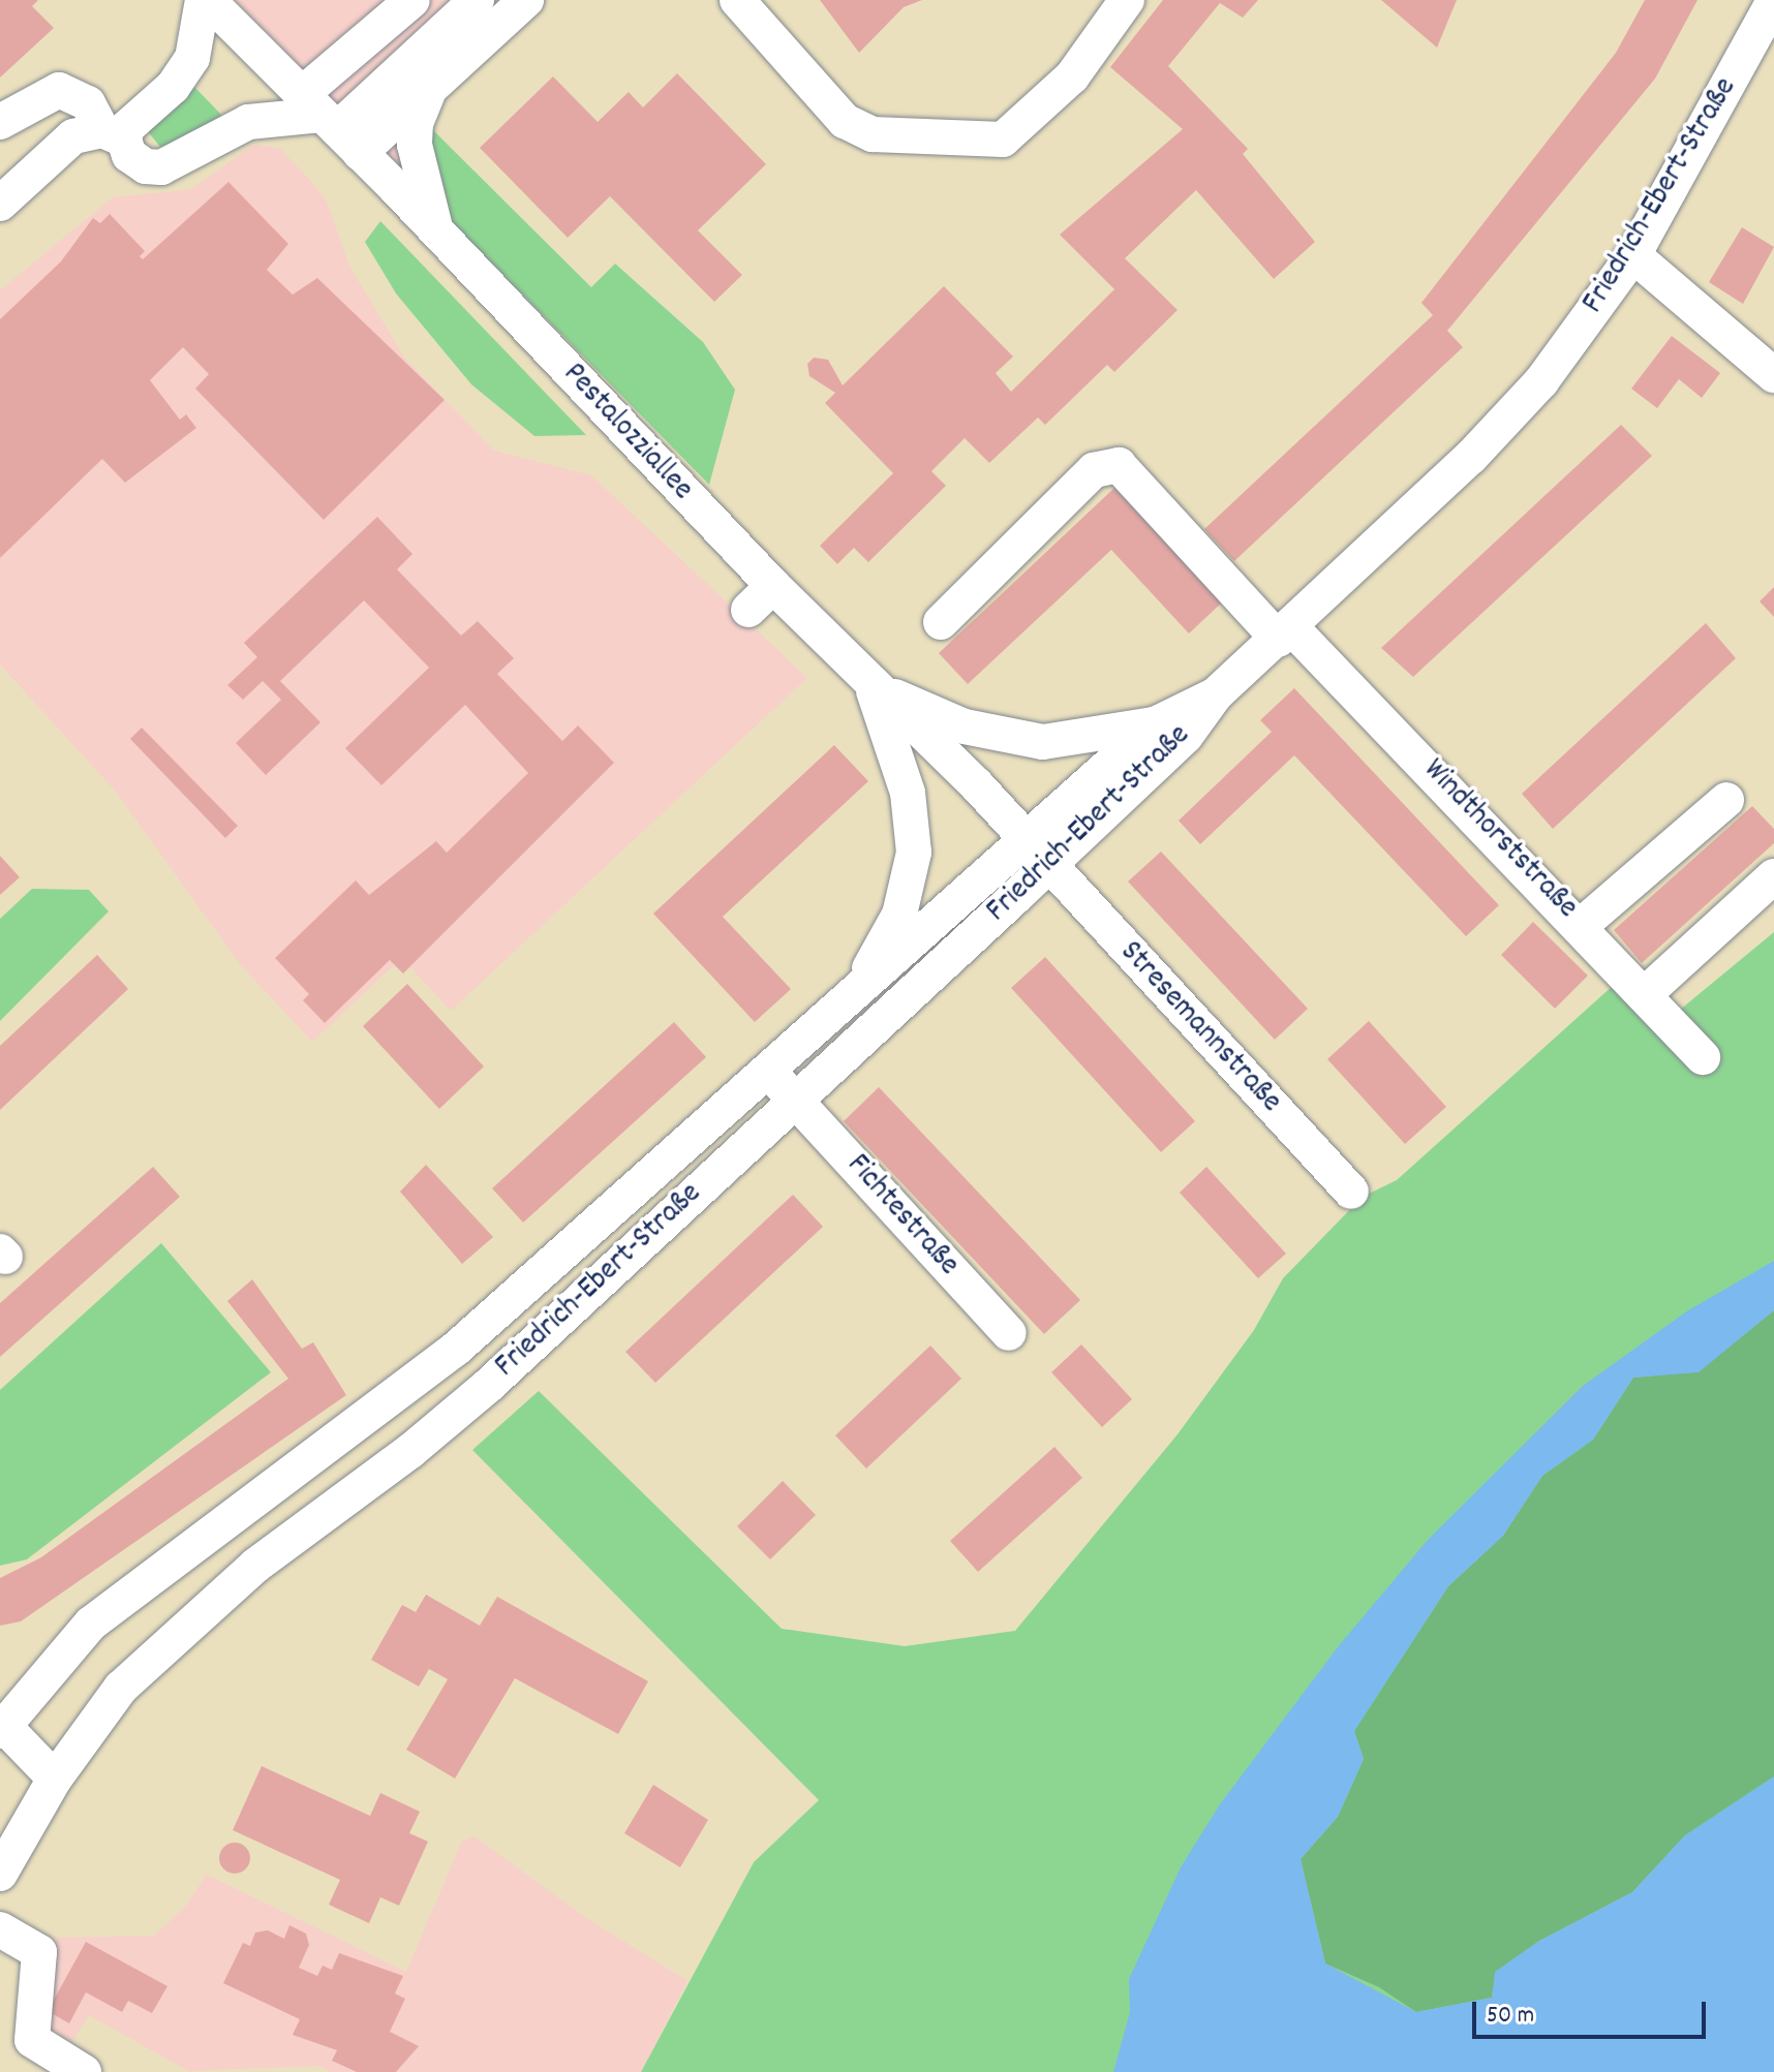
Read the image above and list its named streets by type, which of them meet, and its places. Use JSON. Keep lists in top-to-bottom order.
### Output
{
  "streets": {
    "street": [
      "Friedrich-Ebert-Straße",
      "Pestalozziallee",
      "Windthorststraße",
      "Stresemannstraße",
      "Fichtestraße"
    ]
  },
  "crossings": [
    ["Friedrich-Ebert-Straße", "Pestalozziallee"],
    ["Friedrich-Ebert-Straße", "Windthorststraße"],
    ["Friedrich-Ebert-Straße", "Stresemannstraße"],
    ["Friedrich-Ebert-Straße", "Fichtestraße"],
    ["Pestalozziallee", "Stresemannstraße"]
  ],
  "scale_bar": "50 m"
}
